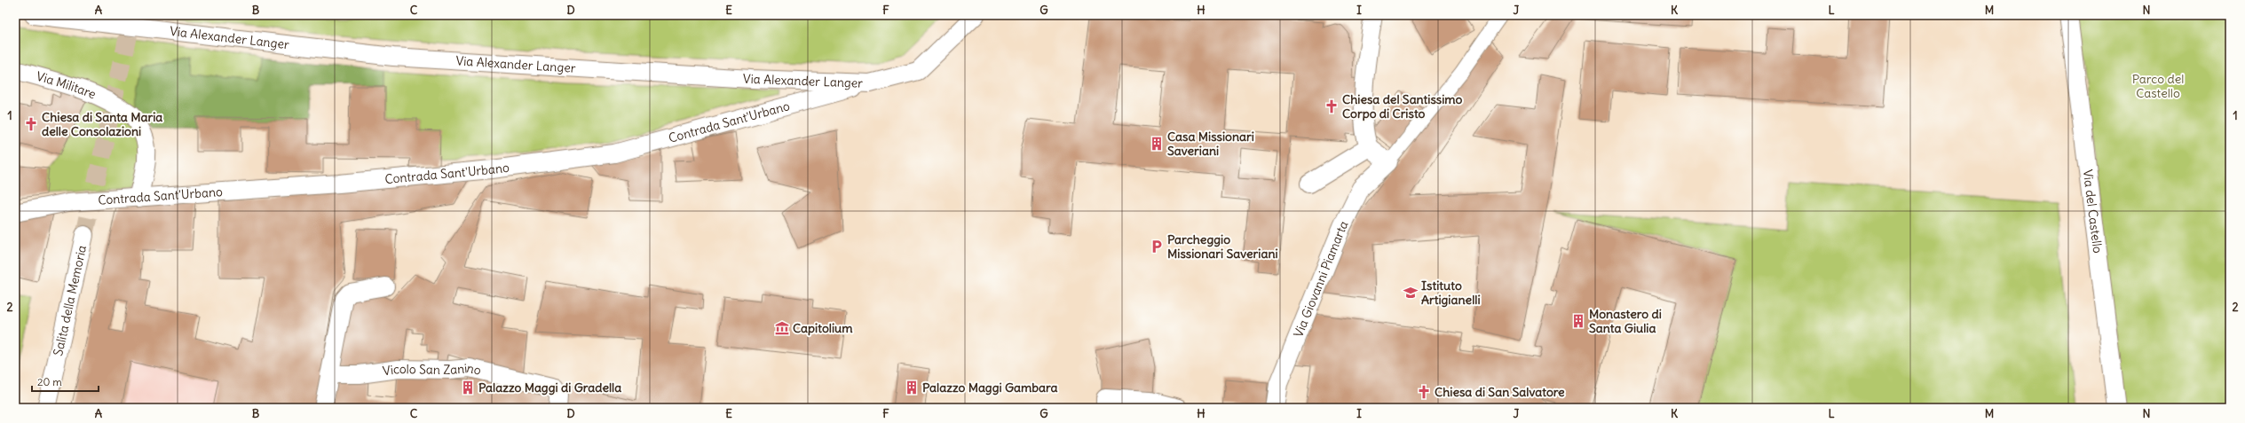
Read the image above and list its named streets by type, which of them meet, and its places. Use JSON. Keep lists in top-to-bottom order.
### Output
{
  "streets": {
    "street": [
      "Via Alexander Langer",
      "Via Militare",
      "Contrada Sant'Urbano",
      "Via del Castello",
      "Via Giovanni Piamarta",
      "Salita della Memoria",
      "Vicolo San Zanino"
    ]
  },
  "crossings": [
    ["Via Alexander Langer", "Contrada Sant'Urbano"],
    ["Via Militare", "Contrada Sant'Urbano"]
  ],
  "parks": ["Parco del Castello"],
  "places": {
    "church": ["Chiesa del Santissimo Corpo di Cristo", "Chiesa di Santa Maria delle Consolazioni", "Chiesa di San Salvatore"],
    "building": [
      "Casa Missionari Saveriani",
      "Monastero di Santa Giulia",
      "Palazzo Maggi di Gradella",
      "Palazzo Maggi Gambara"
    ],
    "parking": ["Parcheggio Missionari Saveriani"],
    "school or university": ["Istituto Artigianelli"],
    "museum": ["Capitolium"]
  },
  "scale_bar": "20 m",
  "grid": {
    "columns": [
      "A",
      "B",
      "C",
      "D",
      "E",
      "F",
      "G",
      "H",
      "I",
      "J",
      "K",
      "L",
      "M",
      "N"
    ],
    "rows": ["1", "2"]
  }
}
